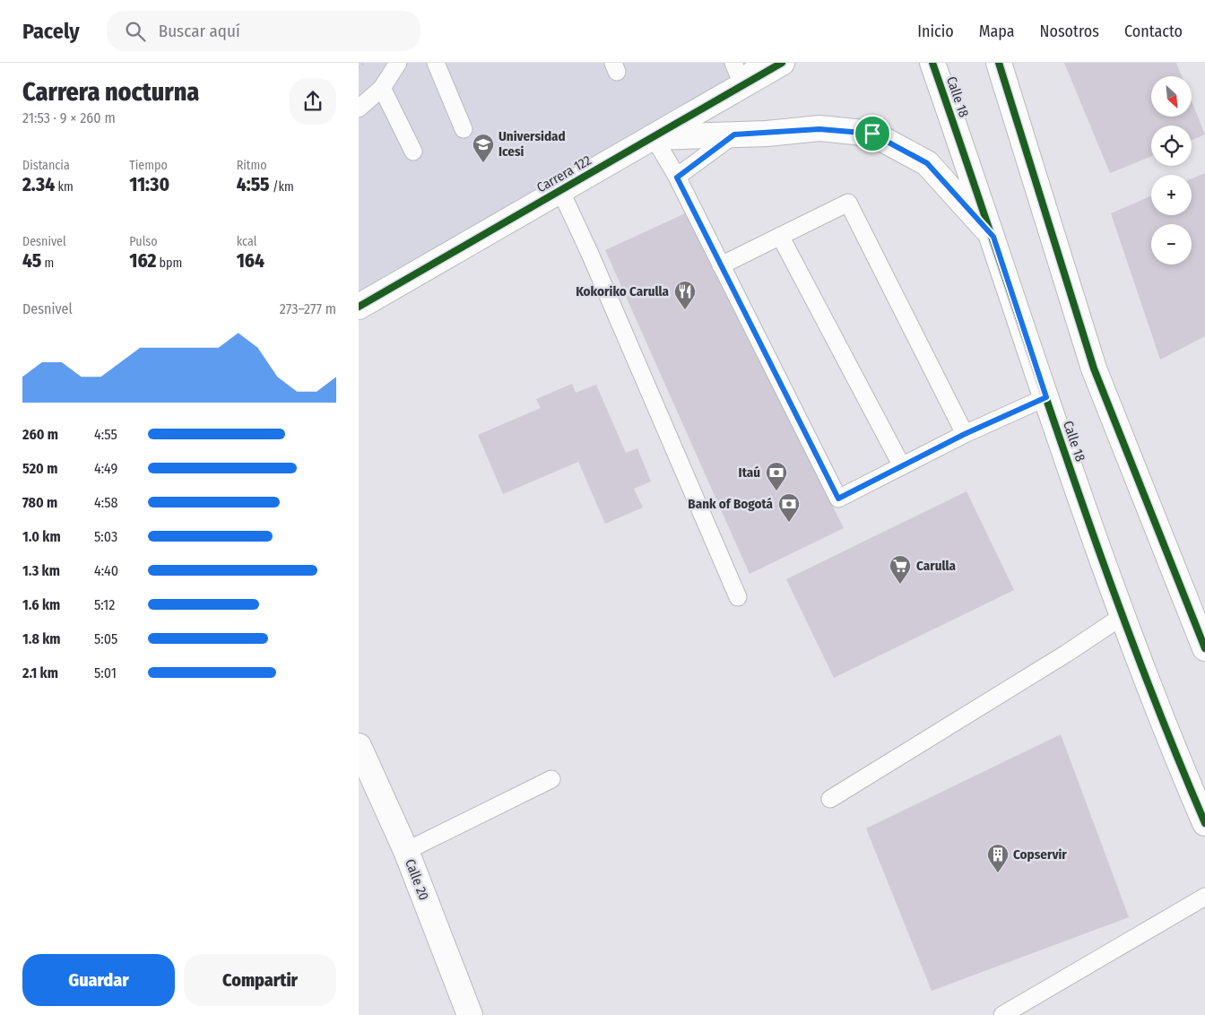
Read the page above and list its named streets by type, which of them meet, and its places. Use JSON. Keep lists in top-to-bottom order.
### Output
{
  "streets": {
    "main road": ["Calle 18", "Carrera 122", "Calle 20"]
  },
  "places": {
    "school or university": ["Universidad Icesi"],
    "restaurant": ["Kokoriko Carulla"],
    "bank": ["Itaú", "Bank of Bogotá"],
    "supermarket": ["Carulla"],
    "building": ["Copservir"]
  },
  "north": "bottom right",
  "page": {
    "header": "Pacely",
    "search": "Buscar aquí",
    "nav": [
      "Inicio",
      "Mapa",
      "Nosotros",
      "Contacto"
    ],
    "heading": ["Carrera nocturna", "21:53 · 9 × 260 m"],
    "map_buttons": ["+", "−"],
    "stats": [
      ["Distancia", "2.34 km"],
      ["Tiempo", "11:30"],
      ["Ritmo", "4:55 /km"],
      ["Desnivel", "45 m"],
      ["Pulso", "162 bpm"],
      ["kcal", "164"]
    ],
    "chart": ["Desnivel", "273–277 m"],
    "list": [
      {
        "name": "260 m",
        "note": "4:55"
      },
      {
        "name": "520 m",
        "note": "4:49"
      },
      {
        "name": "780 m",
        "note": "4:58"
      },
      {
        "name": "1.0 km",
        "note": "5:03"
      },
      {
        "name": "1.3 km",
        "note": "4:40"
      },
      {
        "name": "1.6 km",
        "note": "5:12"
      },
      {
        "name": "1.8 km",
        "note": "5:05"
      },
      {
        "name": "2.1 km",
        "note": "5:01"
      }
    ],
    "buttons": ["Guardar", "Compartir"]
  }
}
